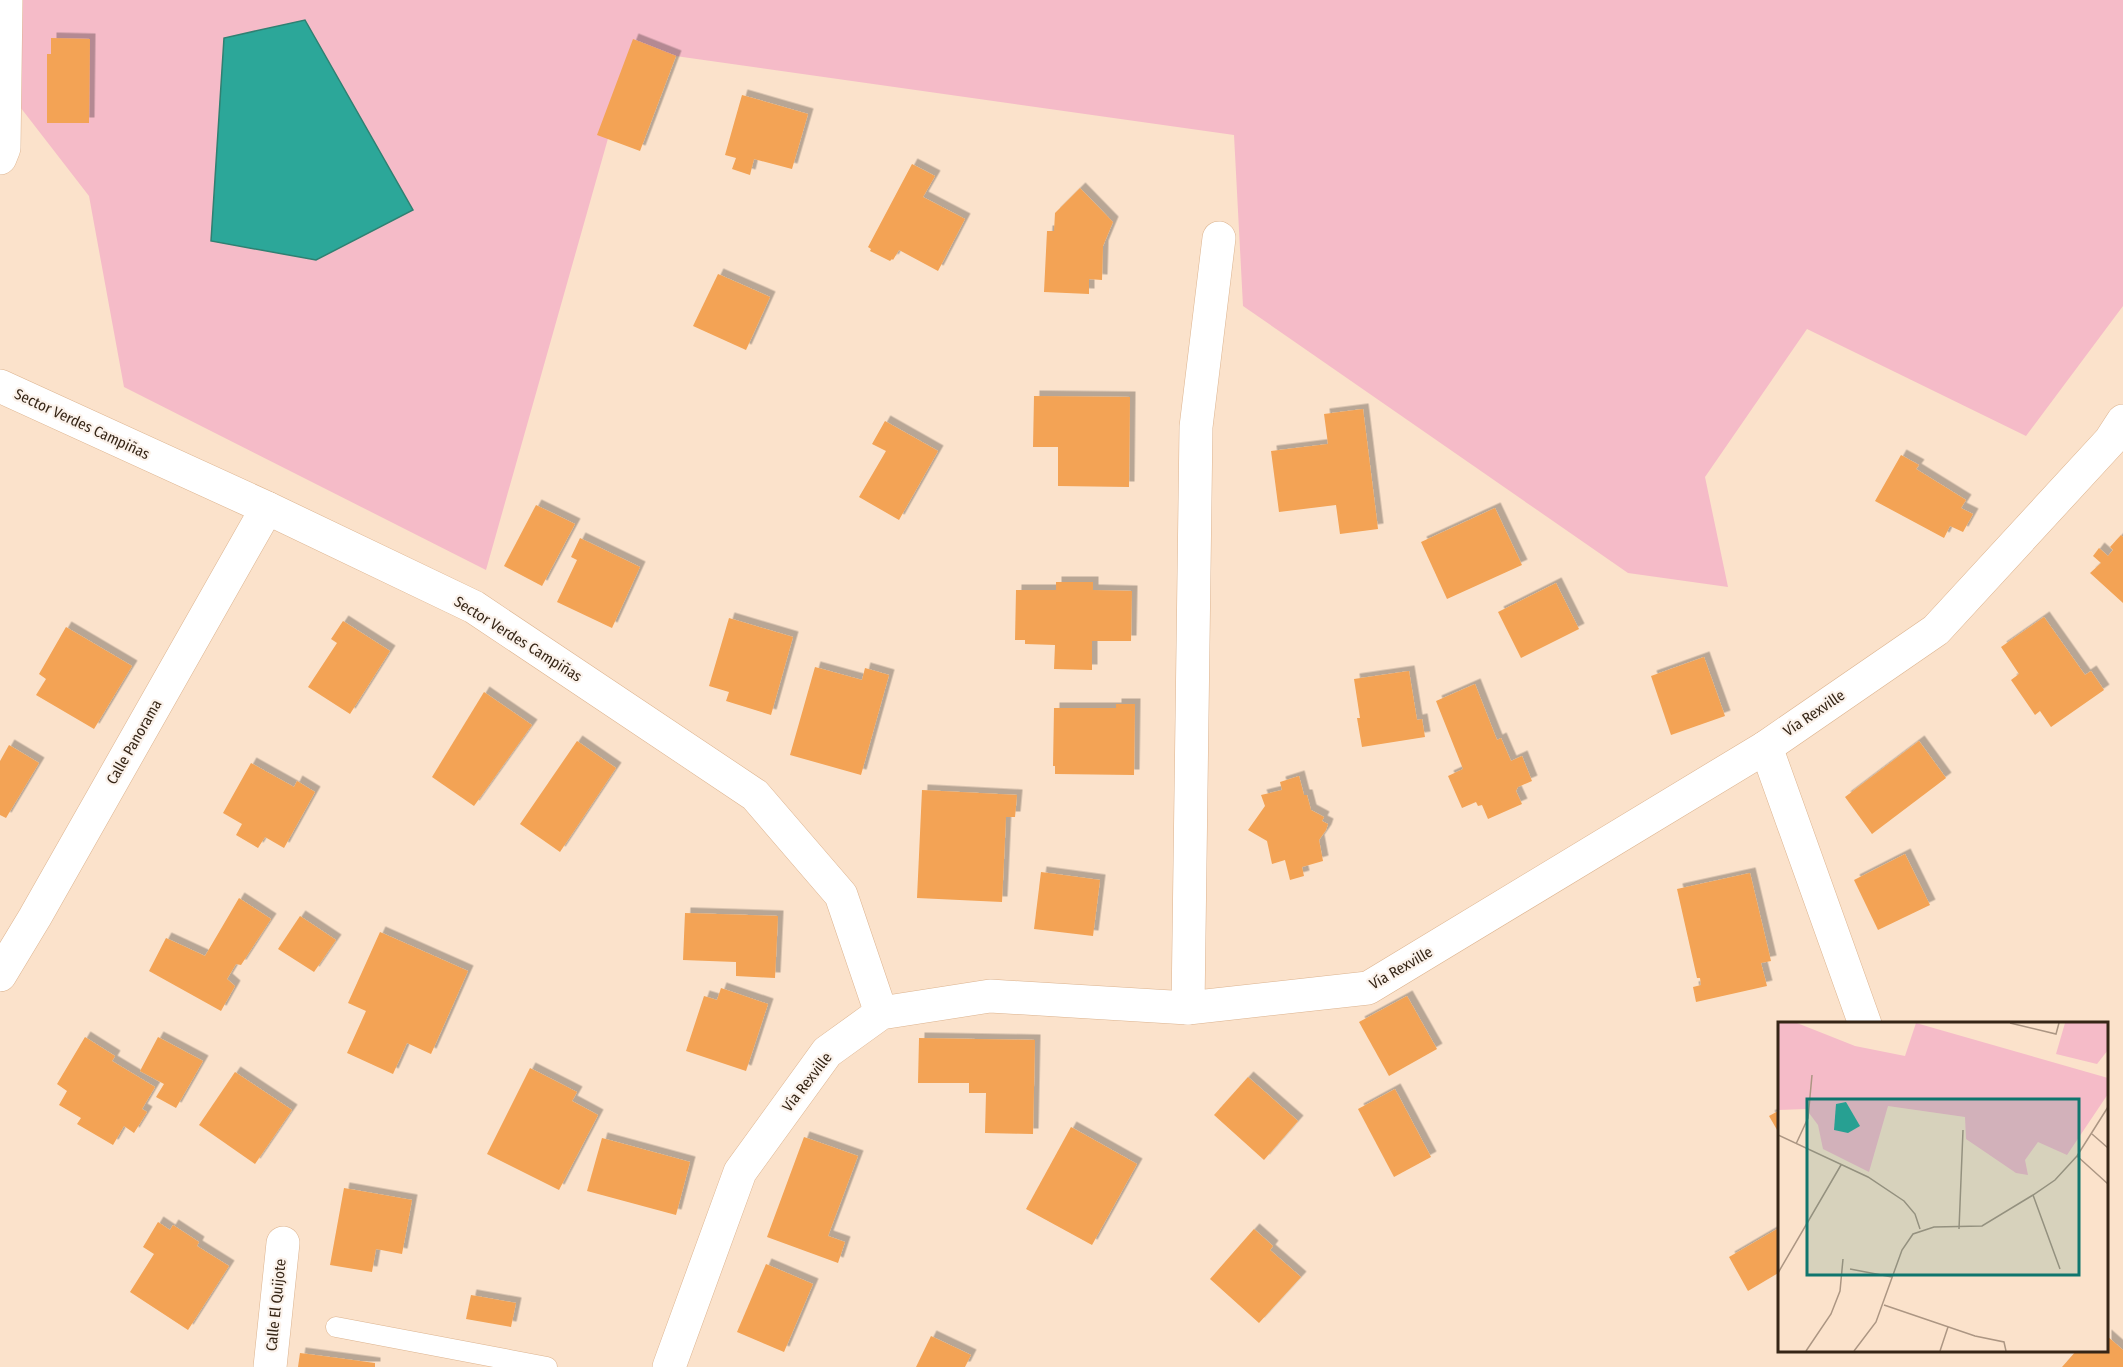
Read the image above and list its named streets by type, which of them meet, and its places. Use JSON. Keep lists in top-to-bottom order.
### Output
{
  "streets": {
    "street": [
      "Sector Verdes Campiñas",
      "Vía Rexville",
      "Calle Panorama",
      "Calle El Quijote"
    ]
  },
  "crossings": [
    ["Sector Verdes Campiñas", "Vía Rexville"],
    ["Sector Verdes Campiñas", "Calle Panorama"]
  ]
}
